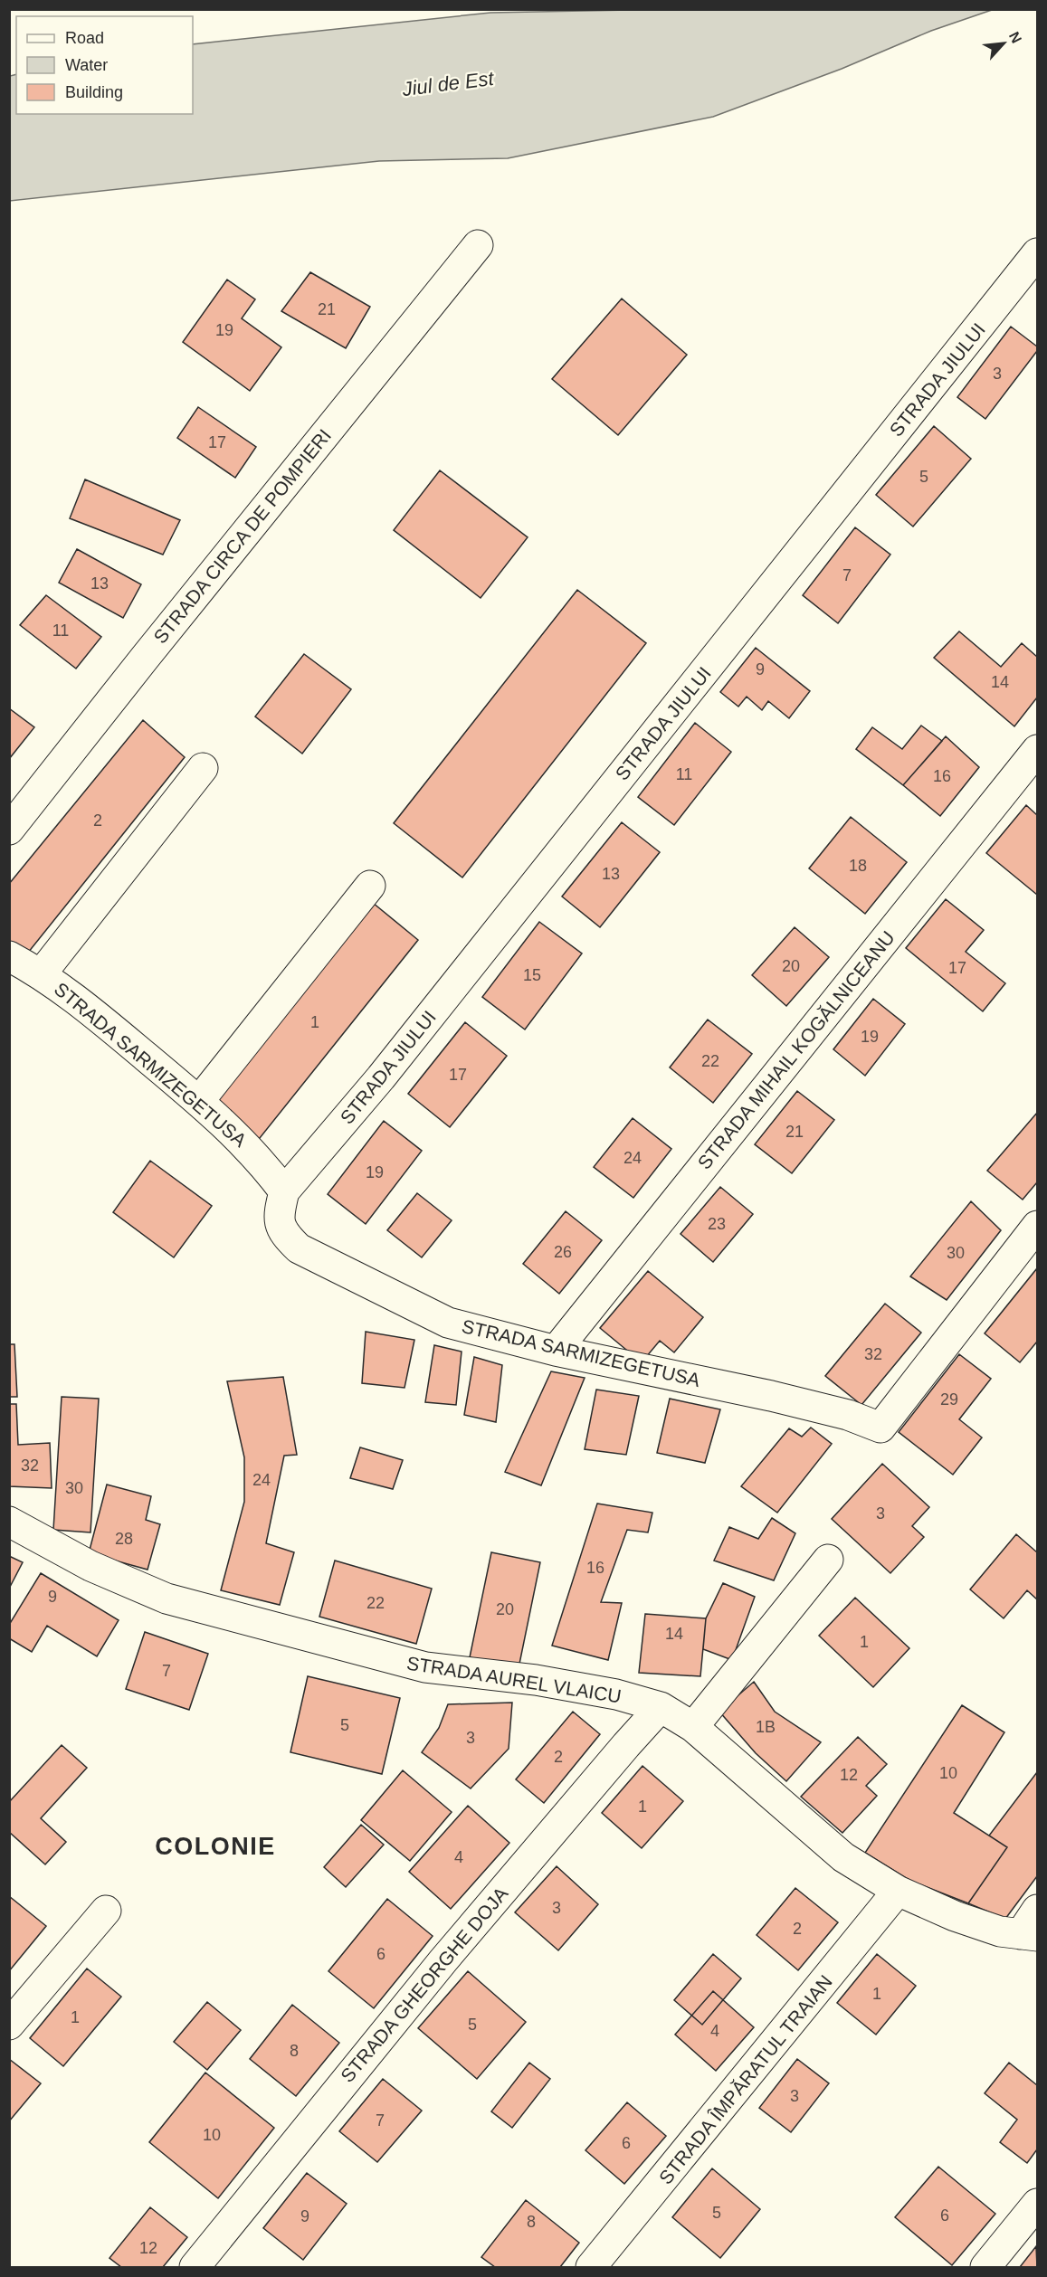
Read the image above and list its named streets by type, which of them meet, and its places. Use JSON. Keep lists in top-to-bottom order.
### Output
{
  "streets": {
    "street": [
      "STRADA JIULUI",
      "STRADA CIRCA DE POMPIERI",
      "STRADA MIHAIL KOGĂLNICEANU",
      "STRADA SARMIZEGETUSA",
      "STRADA AUREL VLAICU",
      "STRADA GHEORGHE DOJA",
      "STRADA ÎMPĂRATUL TRAIAN"
    ]
  },
  "crossings": [
    ["STRADA JIULUI", "STRADA SARMIZEGETUSA"],
    ["STRADA MIHAIL KOGĂLNICEANU", "STRADA SARMIZEGETUSA"],
    ["STRADA AUREL VLAICU", "STRADA GHEORGHE DOJA"],
    ["STRADA AUREL VLAICU", "STRADA ÎMPĂRATUL TRAIAN"]
  ],
  "districts": ["COLONIE"],
  "water": ["Jiul de Est"],
  "house_numbers": [
    "21",
    "19",
    "3",
    "17",
    "5",
    "7",
    "13",
    "11",
    "9",
    "14",
    "11",
    "16",
    "2",
    "18",
    "13",
    "20",
    "17",
    "15",
    "1",
    "19",
    "22",
    "17",
    "21",
    "24",
    "19",
    "23",
    "26",
    "30",
    "32",
    "29",
    "32",
    "24",
    "30",
    "3",
    "28",
    "16",
    "9",
    "22",
    "20",
    "14",
    "1",
    "7",
    "5",
    "1B",
    "3",
    "2",
    "10",
    "12",
    "1",
    "4",
    "3",
    "2",
    "6",
    "1",
    "1",
    "5",
    "4",
    "8",
    "3",
    "7",
    "10",
    "6",
    "5",
    "6",
    "9",
    "8",
    "12"
  ],
  "legend": ["Road", "Water", "Building"],
  "north": "top right"
}
